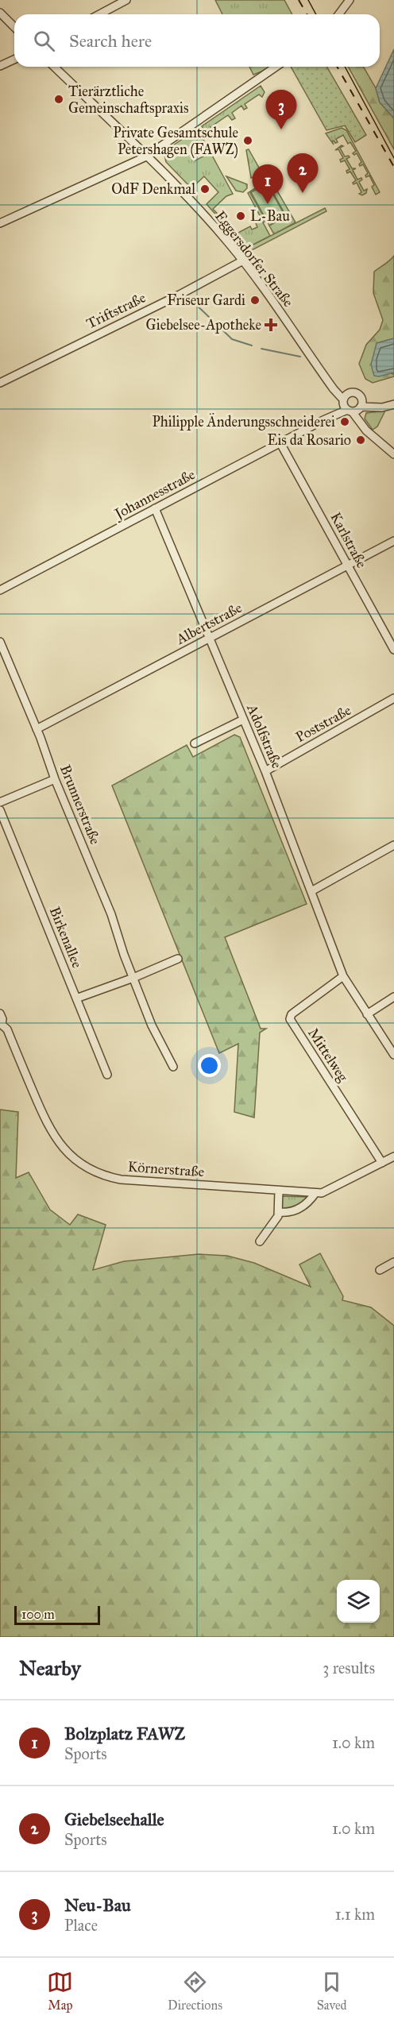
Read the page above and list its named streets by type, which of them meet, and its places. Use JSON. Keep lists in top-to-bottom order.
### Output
{
  "streets": {
    "street": [
      "Eggersdorfer Straße",
      "Triftstraße",
      "Johannesstraße",
      "Karlstraße",
      "Albertstraße",
      "Poststraße",
      "Adolfstraße",
      "Brunnerstraße",
      "Birkenallee",
      "Mittelweg",
      "Körnerstraße"
    ]
  },
  "crossings": [
    ["Eggersdorfer Straße", "Triftstraße"],
    ["Eggersdorfer Straße", "Johannesstraße"],
    ["Johannesstraße", "Karlstraße"],
    ["Johannesstraße", "Adolfstraße"],
    ["Karlstraße", "Albertstraße"],
    ["Albertstraße", "Adolfstraße"],
    ["Albertstraße", "Brunnerstraße"],
    ["Poststraße", "Adolfstraße"],
    ["Adolfstraße", "Mittelweg"]
  ],
  "places": {
    "other": [
      "Tierärztliche Gemeinschaftspraxis",
      "Private Gesamtschule Petershagen (FAWZ)",
      "OdF Denkmal",
      "L-Bau",
      "Friseur Gardi",
      "Philipple Änderungsschneiderei",
      "Eis da Rosario"
    ],
    "health": ["Giebelsee-Apotheke"]
  },
  "scale_bar": "100 m",
  "page": {
    "search": "Search here",
    "pins": ["3", "2", "1"],
    "scale": "100 m",
    "heading": ["Nearby", "3 results"],
    "list": [
      {
        "mark": "1",
        "name": "Bolzplatz FAWZ",
        "note": "Sports",
        "value": "1.0 km"
      },
      {
        "mark": "2",
        "name": "Giebelseehalle",
        "note": "Sports",
        "value": "1.0 km"
      },
      {
        "mark": "3",
        "name": "Neu-Bau",
        "note": "Place",
        "value": "1.1 km"
      }
    ],
    "nav": ["Map", "Directions", "Saved"]
  }
}
